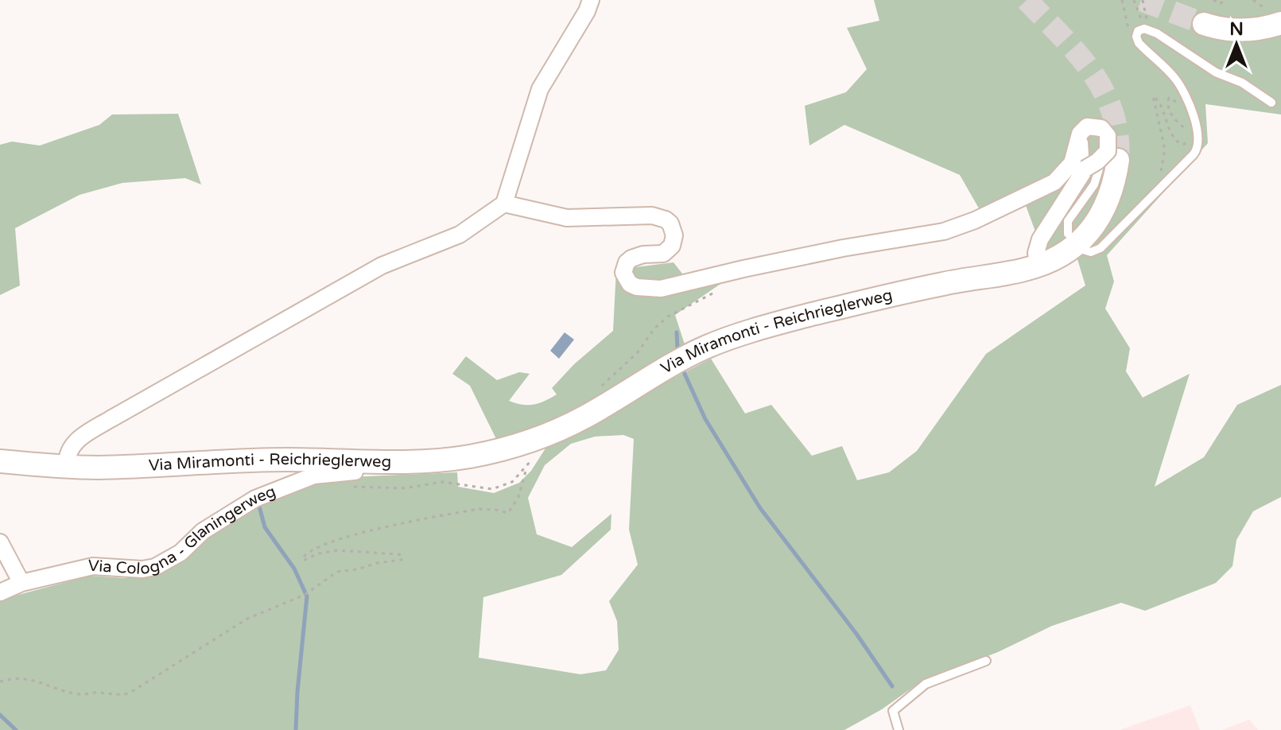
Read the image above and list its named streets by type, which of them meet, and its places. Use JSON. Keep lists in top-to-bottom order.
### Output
{
  "streets": {
    "main road": ["Via Miramonti - Reichrieglerweg"],
    "street": ["Via Cologna - Glaningerweg"]
  },
  "crossings": [
    ["Via Miramonti - Reichrieglerweg", "Via Cologna - Glaningerweg"]
  ],
  "north": "top"
}
